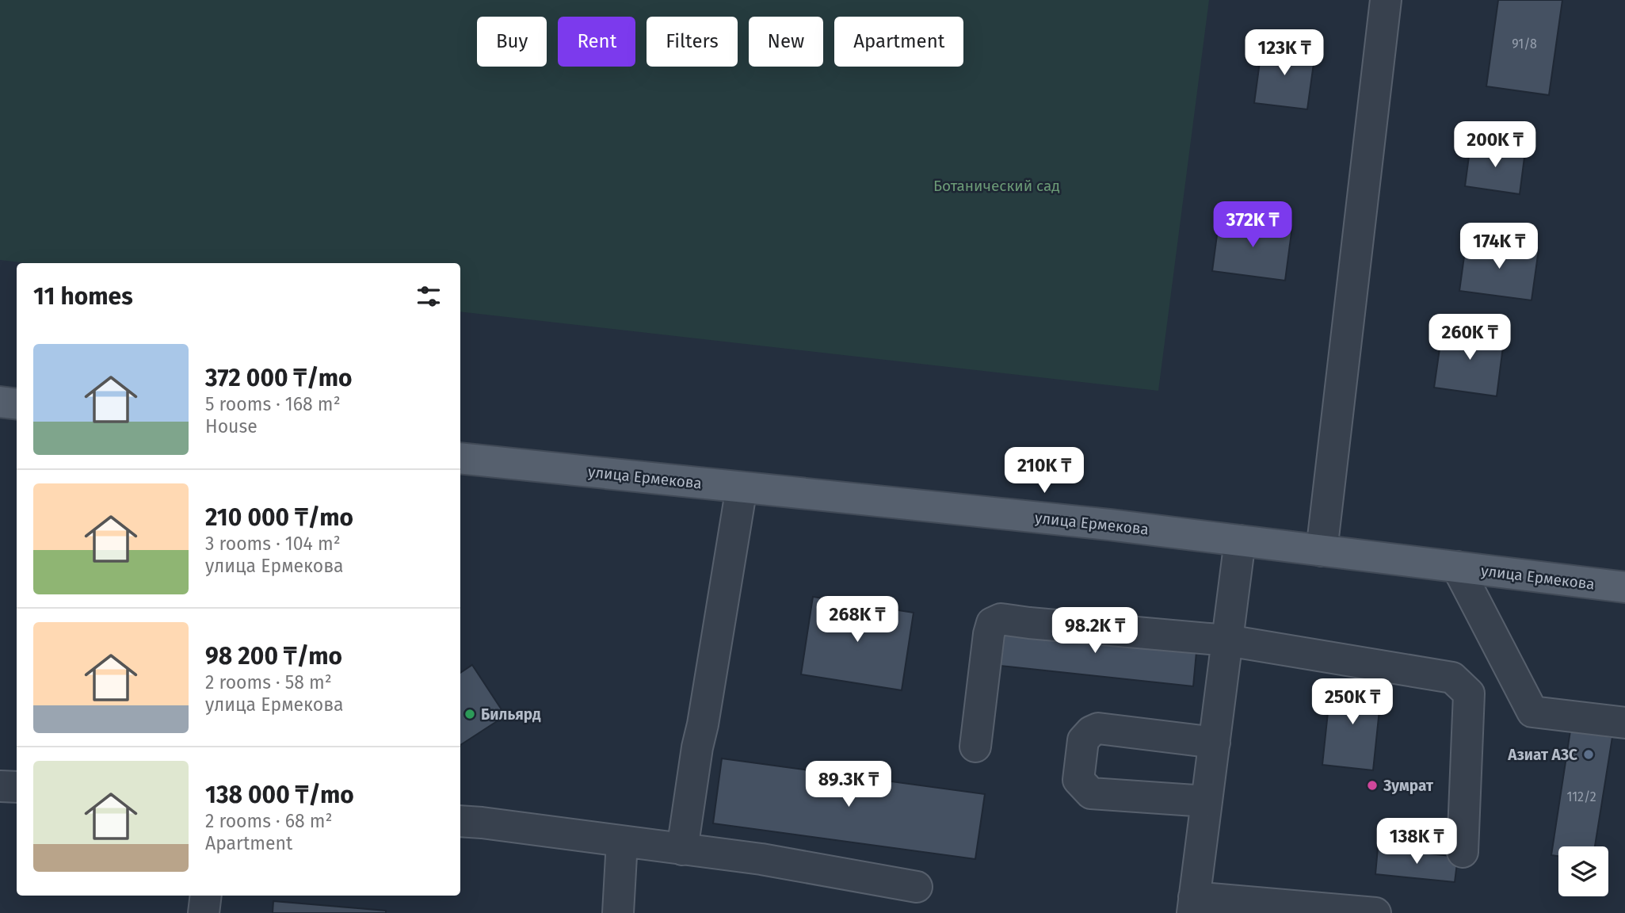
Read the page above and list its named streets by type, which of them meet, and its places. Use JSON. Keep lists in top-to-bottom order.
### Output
{
  "streets": {
    "main road": ["улица Ермекова"]
  },
  "parks": ["Ботанический сад"],
  "places": ["Бильярд", "Азиат АЗС", "Зумрат"],
  "house_numbers": ["91/8", "112/2"],
  "page": {
    "chip": [
      "Buy",
      "Rent",
      "Filters",
      "New",
      "Apartment"
    ],
    "price": [
      "123K ₸",
      "200K ₸",
      "372K ₸",
      "174K ₸",
      "260K ₸",
      "210K ₸",
      "268K ₸",
      "98.2K ₸",
      "250K ₸",
      "89.3K ₸",
      "138K ₸"
    ],
    "heading": "11 homes",
    "list": [
      {
        "name": "372 000 ₸/mo",
        "note": "5 rooms · 168 m² · House"
      },
      {
        "name": "210 000 ₸/mo",
        "note": "3 rooms · 104 m² · улица Ермекова"
      },
      {
        "name": "98 200 ₸/mo",
        "note": "2 rooms · 58 m² · улица Ермекова"
      },
      {
        "name": "138 000 ₸/mo",
        "note": "2 rooms · 68 m² · Apartment"
      }
    ]
  }
}
